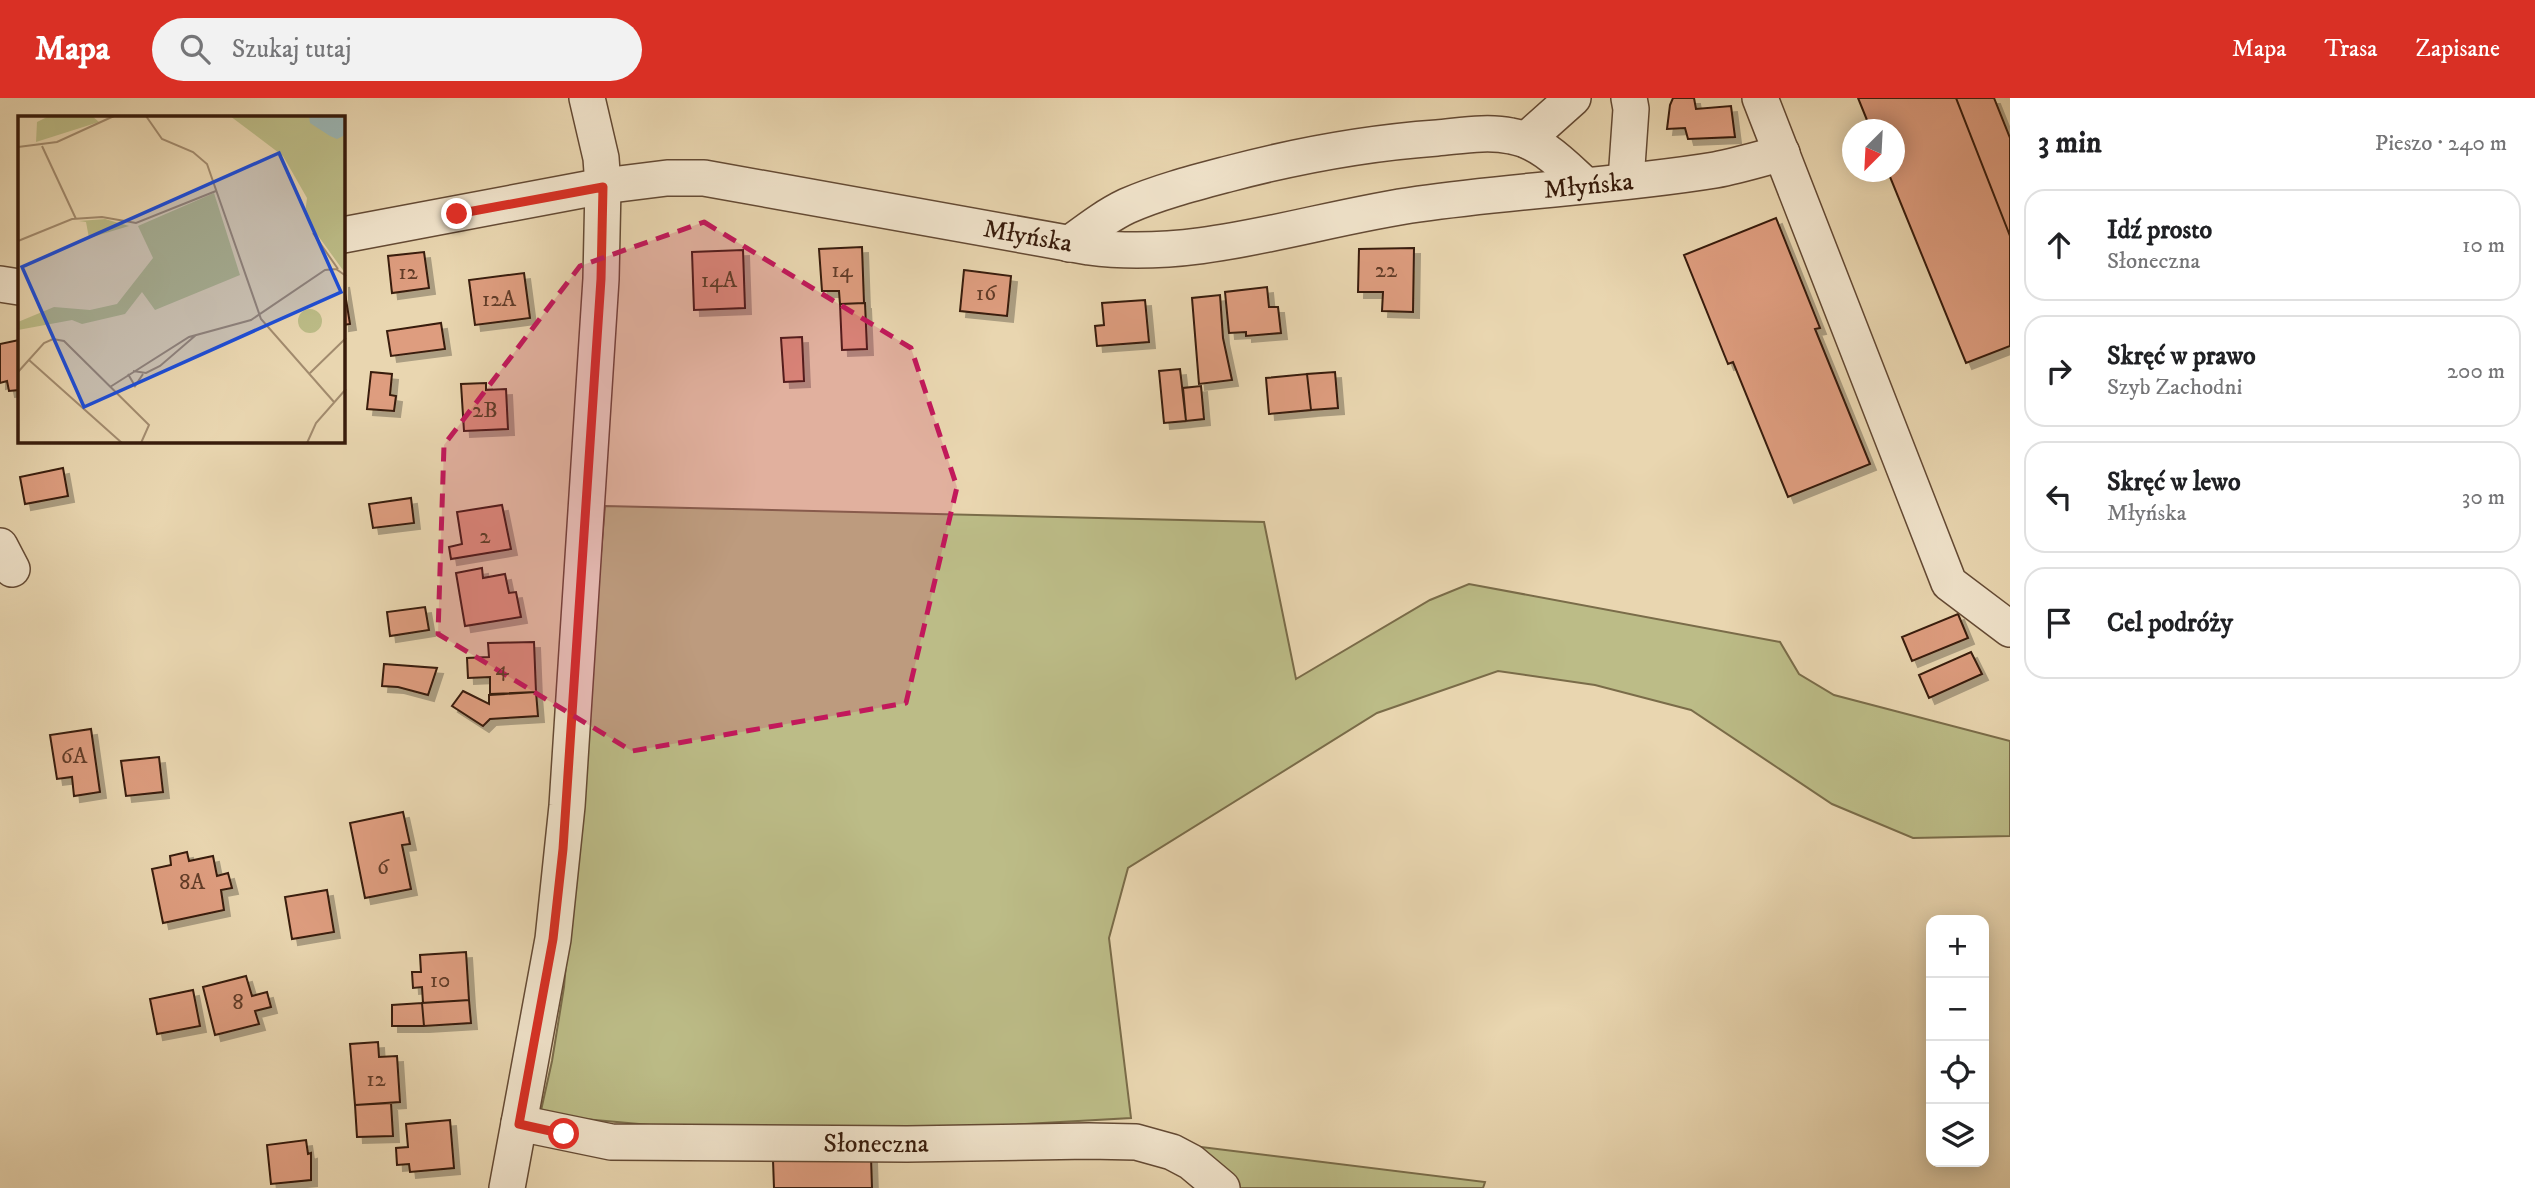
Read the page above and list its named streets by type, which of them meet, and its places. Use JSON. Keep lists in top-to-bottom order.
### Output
{
  "streets": {
    "street": ["Młyńska", "Słoneczna"]
  },
  "house_numbers": [
    "14",
    "22",
    "12",
    "14A",
    "16",
    "12A",
    "2B",
    "2",
    "4",
    "6A",
    "6",
    "8A",
    "10",
    "8",
    "12"
  ],
  "north": "bottom left",
  "page": {
    "header": "Mapa",
    "search": "Szukaj tutaj",
    "nav": ["Mapa", "Trasa", "Zapisane"],
    "heading": ["3 min", "Pieszo · 240 m"],
    "list": [
      ["Idź prosto", "Słoneczna", "10 m"],
      ["Skręć w prawo", "Szyb Zachodni", "200 m"],
      ["Skręć w lewo", "Młyńska", "30 m"],
      "Cel podróży"
    ],
    "map_buttons": ["+", "−"]
  }
}
